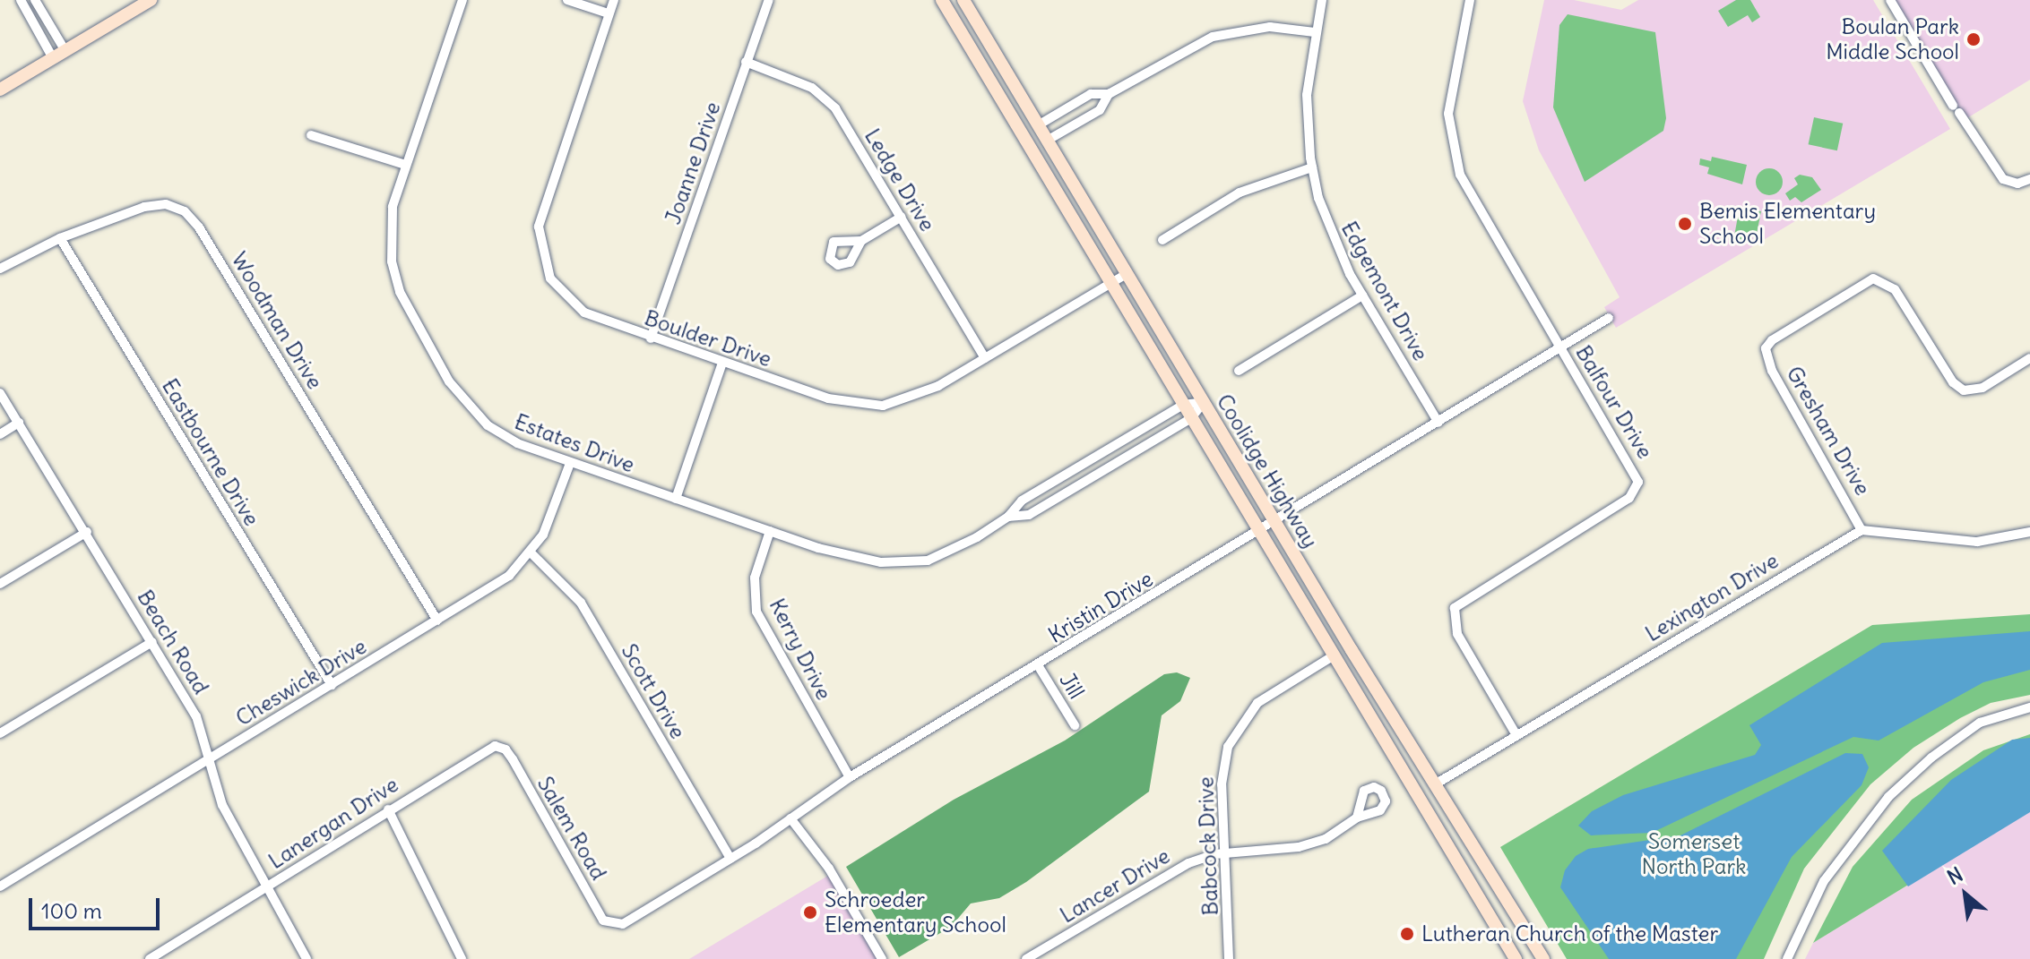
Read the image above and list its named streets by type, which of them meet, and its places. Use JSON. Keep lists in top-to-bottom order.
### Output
{
  "streets": {
    "main road": ["Coolidge Highway"],
    "street": [
      "Joanne Drive",
      "Ledge Drive",
      "Edgemont Drive",
      "Woodman Drive",
      "Boulder Drive",
      "Balfour Drive",
      "Gresham Drive",
      "Estates Drive",
      "Eastbourne Drive",
      "Lexington Drive",
      "Kristin Drive",
      "Beach Road",
      "Kerry Drive",
      "Cheswick Drive",
      "Jill",
      "Scott Drive",
      "Lanergan Drive",
      "Salem Road",
      "Babcock Drive",
      "Lancer Drive"
    ]
  },
  "crossings": [
    ["Joanne Drive", "Ledge Drive"],
    ["Joanne Drive", "Boulder Drive"],
    ["Ledge Drive", "Boulder Drive"],
    ["Edgemont Drive", "Kristin Drive"],
    ["Woodman Drive", "Eastbourne Drive"],
    ["Woodman Drive", "Cheswick Drive"],
    ["Boulder Drive", "Coolidge Highway"],
    ["Balfour Drive", "Lexington Drive"],
    ["Balfour Drive", "Kristin Drive"],
    ["Gresham Drive", "Lexington Drive"],
    ["Estates Drive", "Coolidge Highway"],
    ["Estates Drive", "Kerry Drive"],
    ["Estates Drive", "Cheswick Drive"],
    ["Eastbourne Drive", "Cheswick Drive"],
    ["Coolidge Highway", "Lexington Drive"],
    ["Coolidge Highway", "Kristin Drive"],
    ["Coolidge Highway", "Babcock Drive"],
    ["Kristin Drive", "Kerry Drive"],
    ["Kristin Drive", "Jill"],
    ["Kristin Drive", "Scott Drive"],
    ["Kristin Drive", "Salem Road"],
    ["Beach Road", "Cheswick Drive"],
    ["Beach Road", "Lanergan Drive"],
    ["Cheswick Drive", "Scott Drive"],
    ["Lanergan Drive", "Salem Road"],
    ["Babcock Drive", "Lancer Drive"]
  ],
  "parks": ["Somerset North Park"],
  "places": [
    "Boulan Park Middle School",
    "Bemis Elementary School",
    "Schroeder Elementary School",
    "Lutheran Church of the Master"
  ],
  "scale_bar": "100 m",
  "north": "top left"
}
